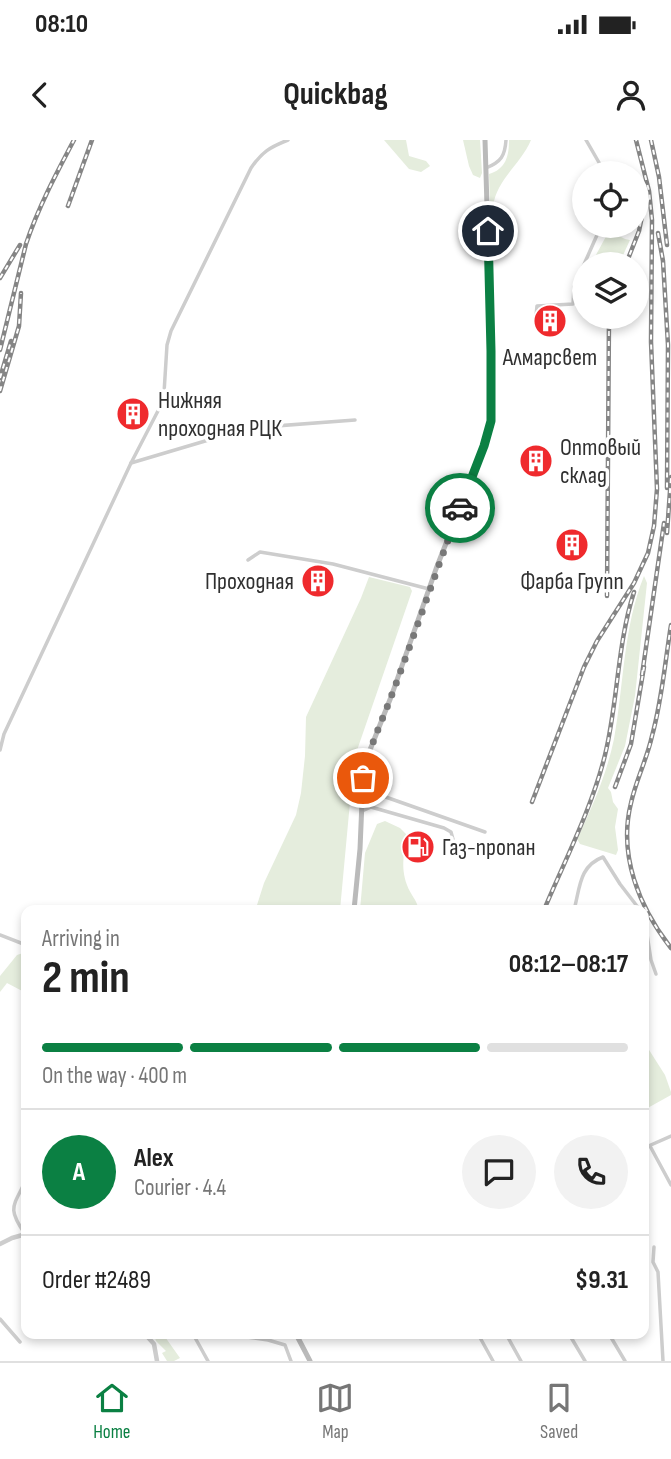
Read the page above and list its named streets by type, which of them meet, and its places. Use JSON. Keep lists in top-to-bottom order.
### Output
{
  "places": {
    "building": [
      "Алмарсвет",
      "Нижняя проходная РЦК",
      "Оптовый склад",
      "Фарба Групп",
      "Проходная"
    ],
    "fuel station": ["Газ-пропан"]
  },
  "page": {
    "status": "08:10",
    "header": "Quickbag",
    "heading": ["2 min", "Arriving in", "08:12–08:17"],
    "panel": [
      "Alex",
      "Courier · 4.4",
      "Order #2489",
      "$9.31"
    ],
    "bar": "On the way · 400 m",
    "round": "A",
    "tabs": ["Home", "Map", "Saved"]
  }
}
